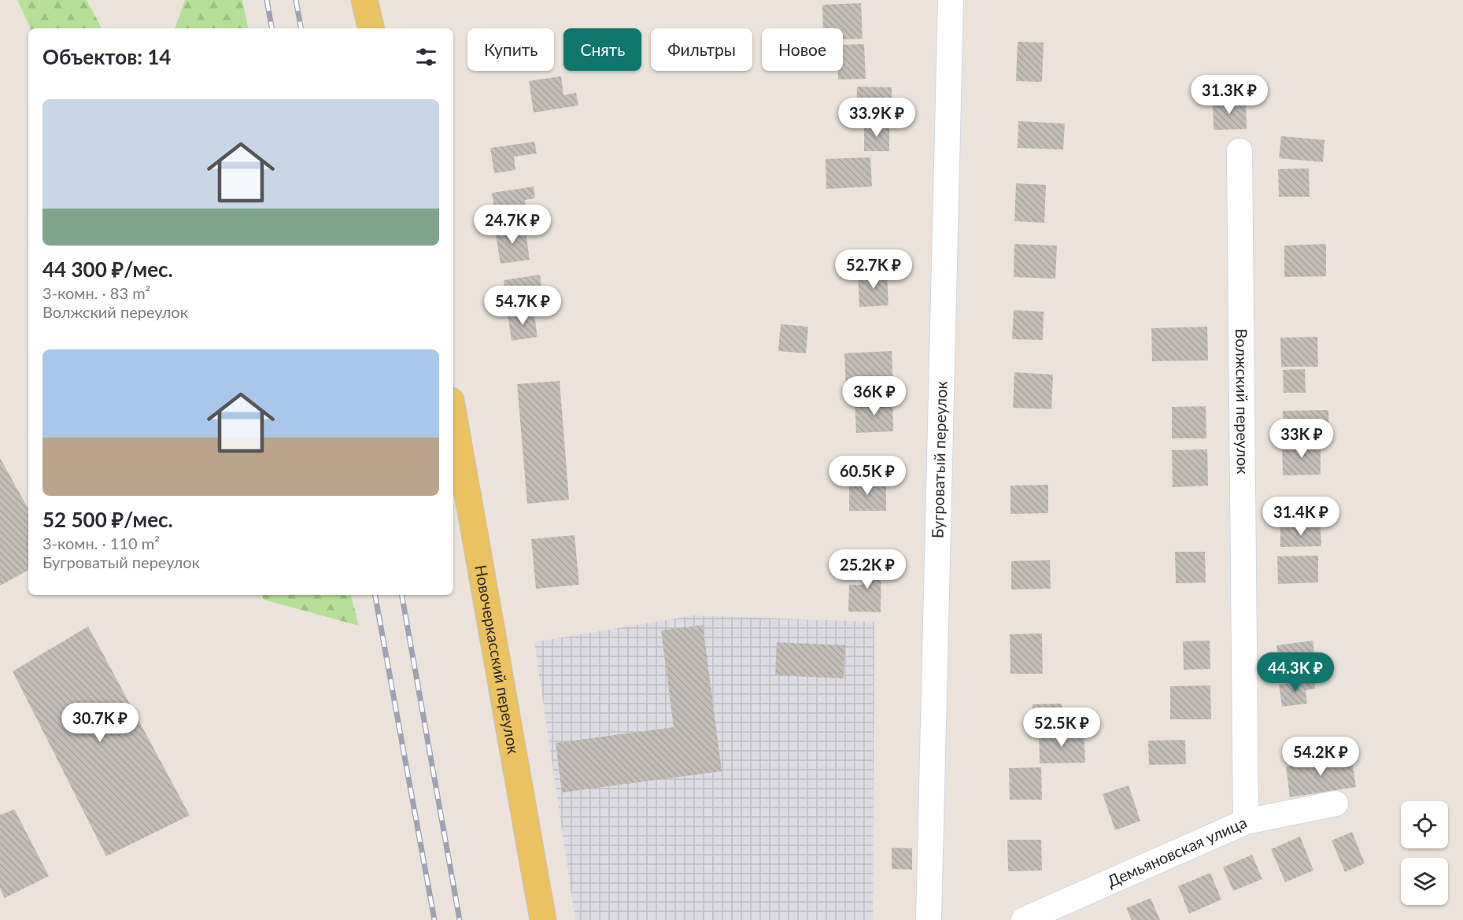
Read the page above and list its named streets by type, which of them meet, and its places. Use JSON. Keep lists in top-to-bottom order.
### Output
{
  "streets": {
    "main road": ["Новочеркасский переулок"],
    "street": ["Волжский переулок", "Бугроватый переулок", "Демьяновская улица"]
  },
  "crossings": [
    ["Волжский переулок", "Демьяновская улица"]
  ],
  "page": {
    "chip": [
      "Купить",
      "Снять",
      "Фильтры",
      "Новое"
    ],
    "heading": "Объектов: 14",
    "price": [
      "31.3K ₽",
      "33.9K ₽",
      "24.7K ₽",
      "52.7K ₽",
      "54.7K ₽",
      "36K ₽",
      "33K ₽",
      "60.5K ₽",
      "31.4K ₽",
      "25.2K ₽",
      "44.3K ₽",
      "30.7K ₽",
      "52.5K ₽",
      "54.2K ₽"
    ],
    "list": [
      {
        "name": "44 300 ₽/мес.",
        "note": "3-комн. · 83 m² · Волжский переулок"
      },
      {
        "name": "52 500 ₽/мес.",
        "note": "3-комн. · 110 m² · Бугроватый переулок"
      }
    ]
  }
}
